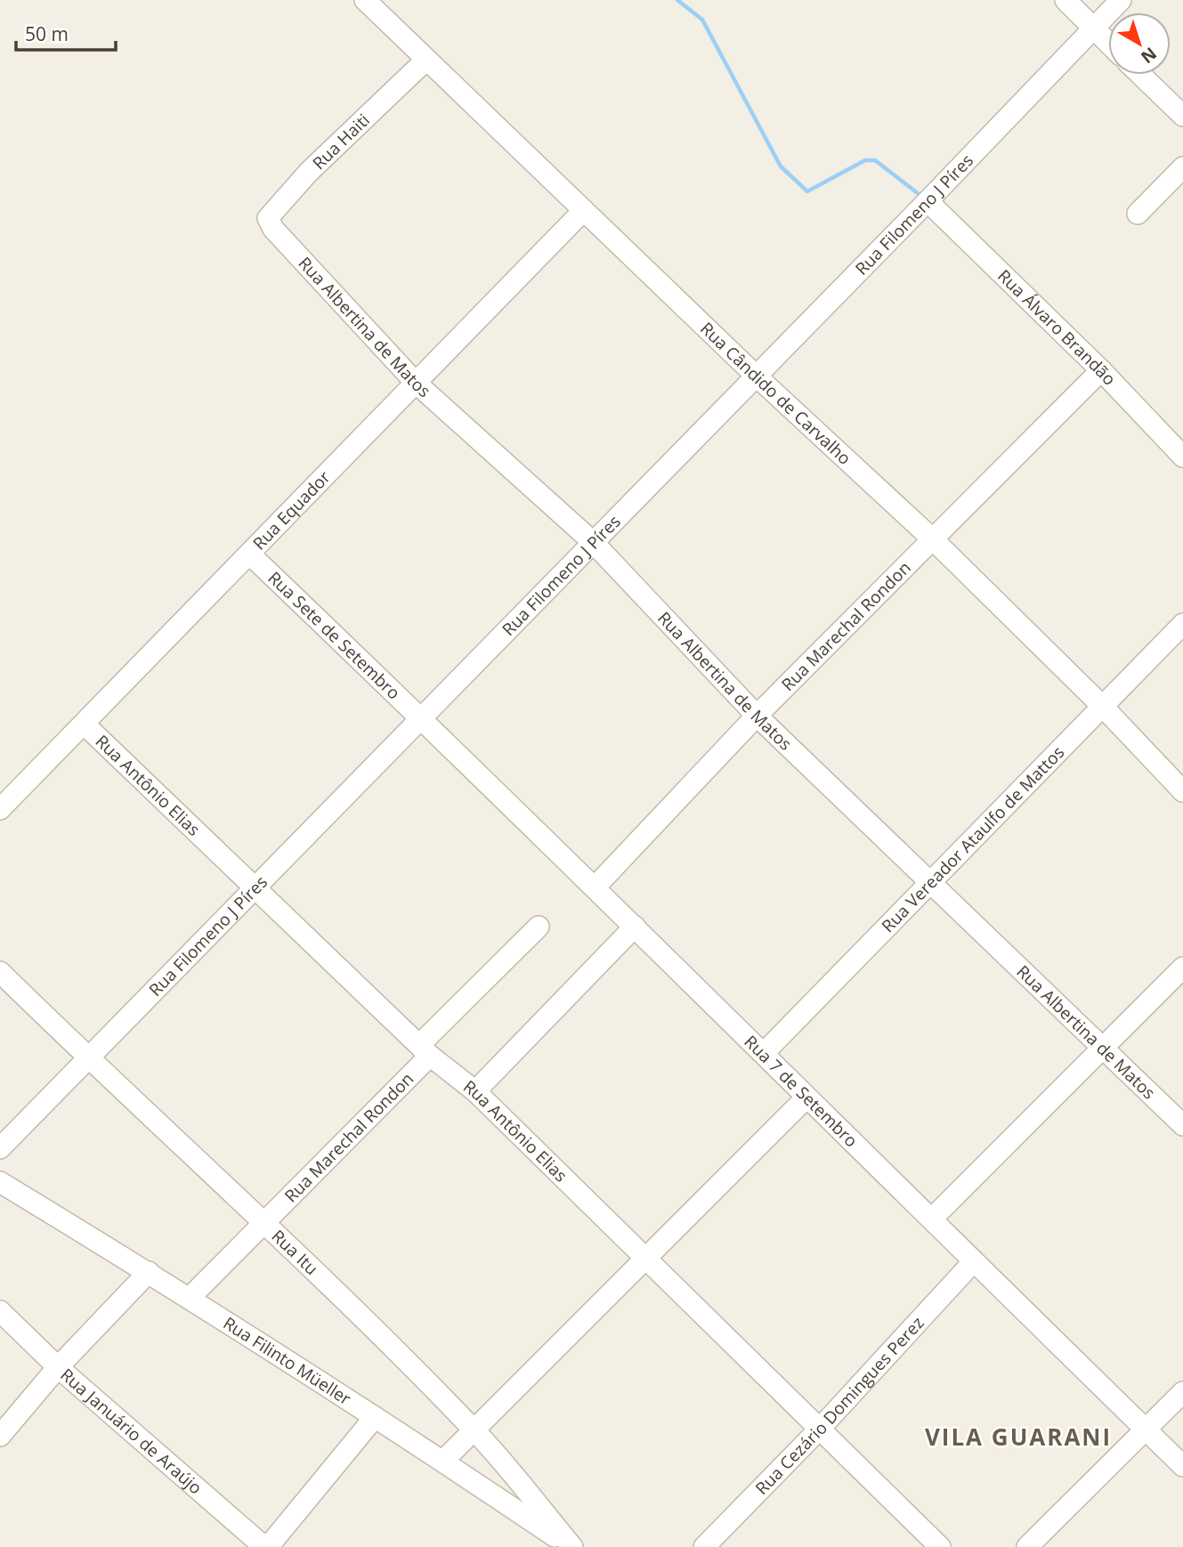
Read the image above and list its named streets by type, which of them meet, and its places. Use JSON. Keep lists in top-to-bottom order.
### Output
{
  "streets": {
    "street": [
      "Rua Haiti",
      "Rua Filomeno J Píres",
      "Rua Albertina de Matos",
      "Rua Álvaro Brandão",
      "Rua Cândido de Carvalho",
      "Rua Equador",
      "Rua Marechal Rondon",
      "Rua Sete de Setembro",
      "Rua Antônio Elias",
      "Rua Vereador Ataulfo de Mattos",
      "Rua 7 de Setembro",
      "Rua Itu",
      "Rua Filinto Müeller",
      "Rua Cezário Domingues Perez",
      "Rua Januário de Araújo"
    ]
  },
  "crossings": [
    ["Rua Haiti", "Rua Albertina de Matos"],
    ["Rua Haiti", "Rua Cândido de Carvalho"],
    ["Rua Filomeno J Píres", "Rua Albertina de Matos"],
    ["Rua Filomeno J Píres", "Rua Álvaro Brandão"],
    ["Rua Filomeno J Píres", "Rua Cândido de Carvalho"],
    ["Rua Filomeno J Píres", "Rua Sete de Setembro"],
    ["Rua Filomeno J Píres", "Rua Antônio Elias"],
    ["Rua Filomeno J Píres", "Rua 7 de Setembro"],
    ["Rua Filomeno J Píres", "Rua Itu"],
    ["Rua Albertina de Matos", "Rua Equador"],
    ["Rua Albertina de Matos", "Rua Marechal Rondon"],
    ["Rua Albertina de Matos", "Rua Vereador Ataulfo de Mattos"],
    ["Rua Álvaro Brandão", "Rua Marechal Rondon"],
    ["Rua Cândido de Carvalho", "Rua Equador"],
    ["Rua Cândido de Carvalho", "Rua Marechal Rondon"],
    ["Rua Cândido de Carvalho", "Rua Vereador Ataulfo de Mattos"],
    ["Rua Equador", "Rua Sete de Setembro"],
    ["Rua Equador", "Rua Antônio Elias"],
    ["Rua Marechal Rondon", "Rua Antônio Elias"],
    ["Rua Marechal Rondon", "Rua 7 de Setembro"],
    ["Rua Marechal Rondon", "Rua Itu"],
    ["Rua Marechal Rondon", "Rua Filinto Müeller"],
    ["Rua Sete de Setembro", "Rua 7 de Setembro"],
    ["Rua Antônio Elias", "Rua Cezário Domingues Perez"],
    ["Rua Vereador Ataulfo de Mattos", "Rua 7 de Setembro"],
    ["Rua 7 de Setembro", "Rua Cezário Domingues Perez"],
    ["Rua Itu", "Rua Filinto Müeller"]
  ],
  "districts": ["VILA GUARANI"],
  "scale_bar": "50 m",
  "north": "bottom right"
}
